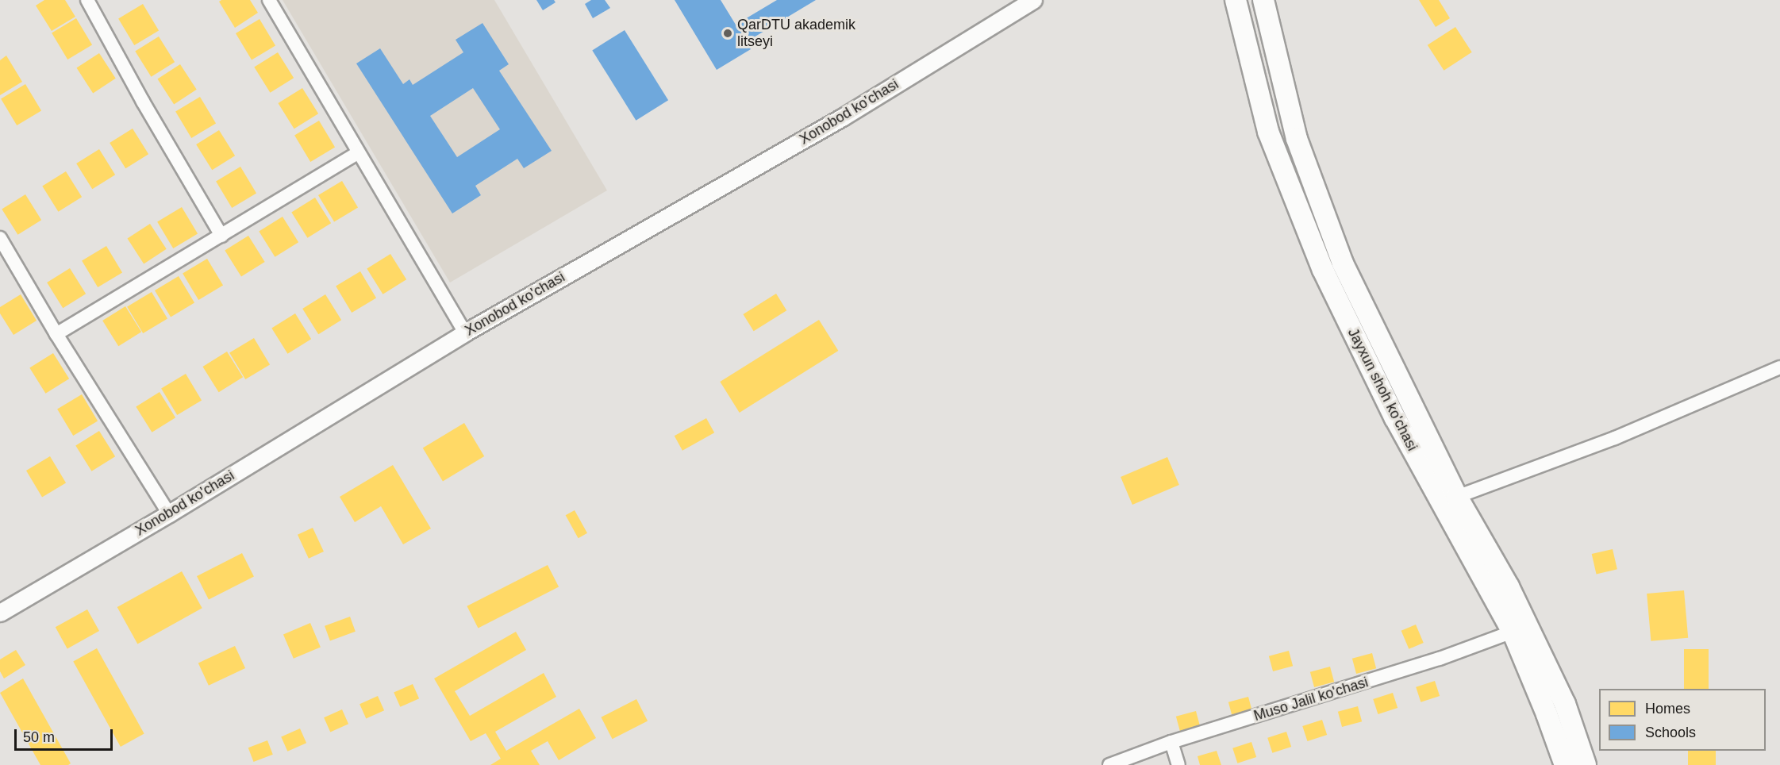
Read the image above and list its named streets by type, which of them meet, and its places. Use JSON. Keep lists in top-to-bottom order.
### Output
{
  "streets": {
    "highway": ["Jayxun shoh ko'chasi"],
    "main road": ["Xonobod ko'chasi"],
    "street": ["Muso Jalil ko'chasi"]
  },
  "crossings": [
    ["Jayxun shoh ko'chasi", "Muso Jalil ko'chasi"]
  ],
  "places": ["QarDTU akademik litseyi"],
  "legend": ["Homes", "Schools"],
  "scale_bar": "50 m"
}
